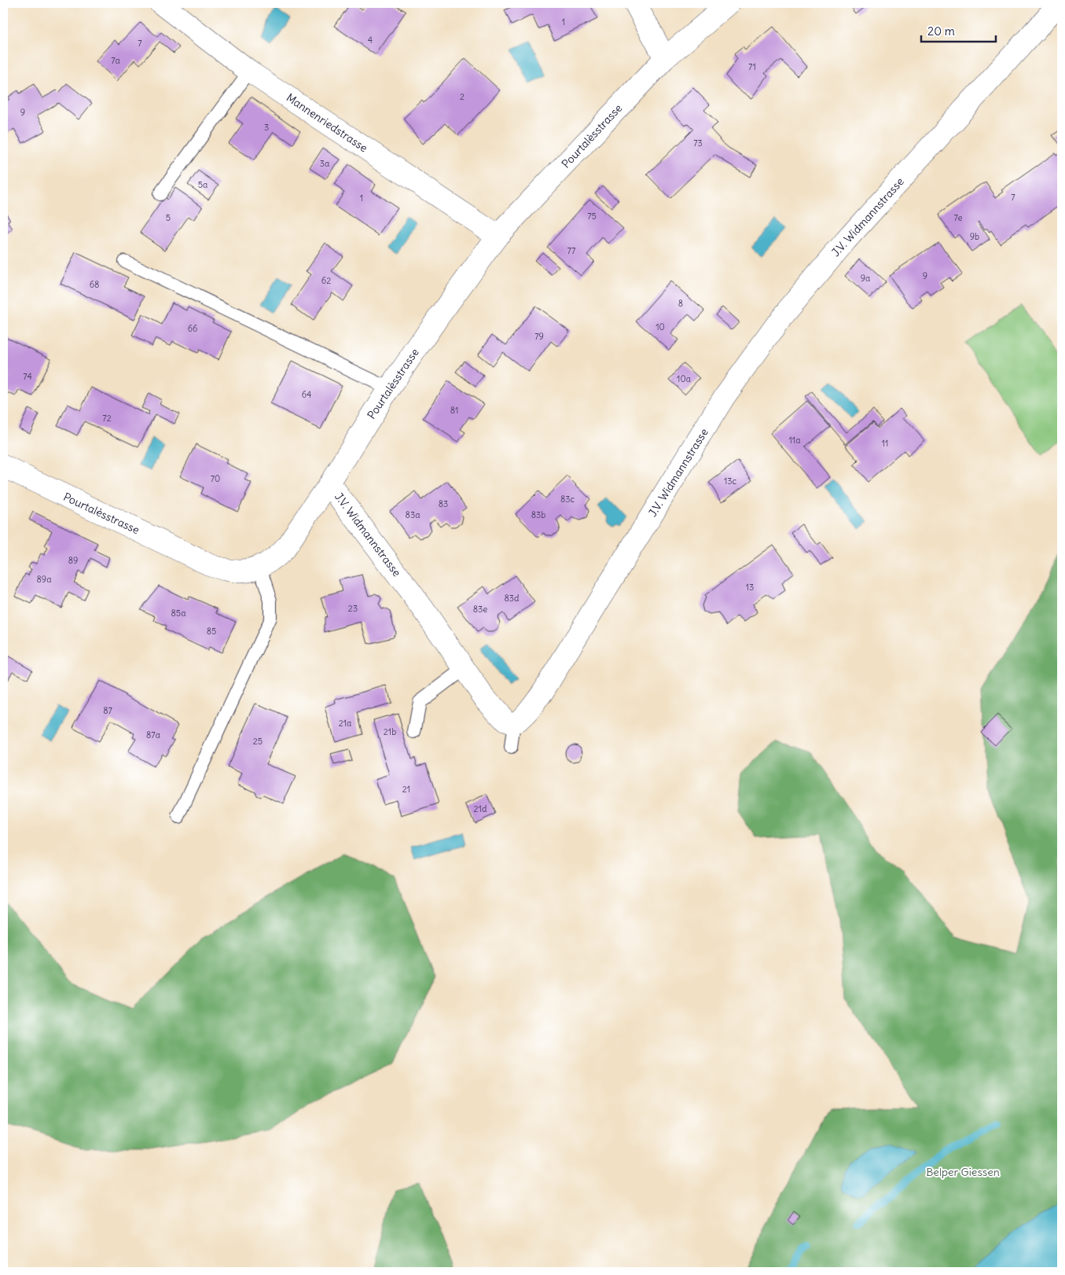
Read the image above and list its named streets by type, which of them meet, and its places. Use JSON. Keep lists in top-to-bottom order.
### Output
{
  "streets": {
    "street": ["Mannenriedstrasse", "Pourtalèsstrasse", "J.V. Widmannstrasse"]
  },
  "crossings": [
    ["Mannenriedstrasse", "Pourtalèsstrasse"],
    ["Pourtalèsstrasse", "J.V. Widmannstrasse"]
  ],
  "parks": ["Belper Giessen"],
  "house_numbers": [
    "1",
    "4",
    "7",
    "7a",
    "71",
    "2",
    "9",
    "3",
    "73",
    "3a",
    "5a",
    "7",
    "1",
    "75",
    "5",
    "7e",
    "9b",
    "77",
    "9",
    "9a",
    "62",
    "68",
    "8",
    "10",
    "66",
    "79",
    "74",
    "10a",
    "64",
    "81",
    "72",
    "11a",
    "11",
    "70",
    "13c",
    "83c",
    "83",
    "83a",
    "83b",
    "89",
    "89a",
    "13",
    "83d",
    "23",
    "83e",
    "85a",
    "85",
    "87",
    "21a",
    "21b",
    "87a",
    "25",
    "21",
    "21d"
  ],
  "scale_bar": "20 m"
}
